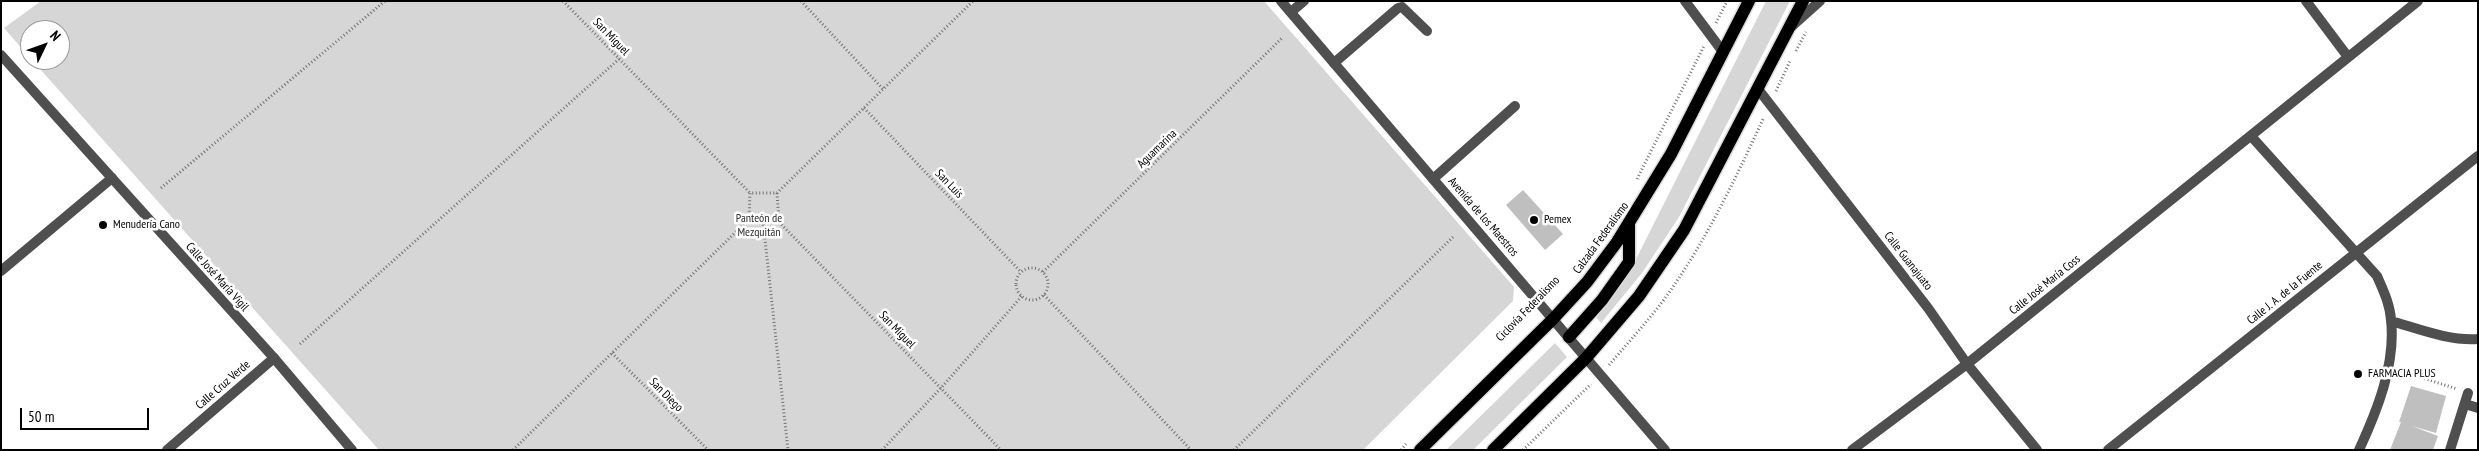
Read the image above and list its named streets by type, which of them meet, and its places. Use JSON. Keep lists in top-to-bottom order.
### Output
{
  "streets": {
    "main road": ["Calzada Federalismo"],
    "street": [
      "Avenida de los Maestros",
      "Calle Guanajuato",
      "Calle José María Vigil",
      "Calle José María Coss",
      "Calle J. A. de la Fuente",
      "Calle Cruz Verde"
    ],
    "path": [
      "San Miguel",
      "Aguamarina",
      "San Luis",
      "San Diego"
    ]
  },
  "crossings": [
    ["Aguamarina", "San Luis"],
    ["Avenida de los Maestros", "Calzada Federalismo"],
    ["Calle Guanajuato", "Calle José María Coss"],
    ["Calle José María Vigil", "Calle Cruz Verde"]
  ],
  "parks": ["Panteón de Mezquitán"],
  "places": ["Pemex", "Menudería Cano", "FARMACIA PLUS"],
  "scale_bar": "50 m",
  "north": "top right"
}
